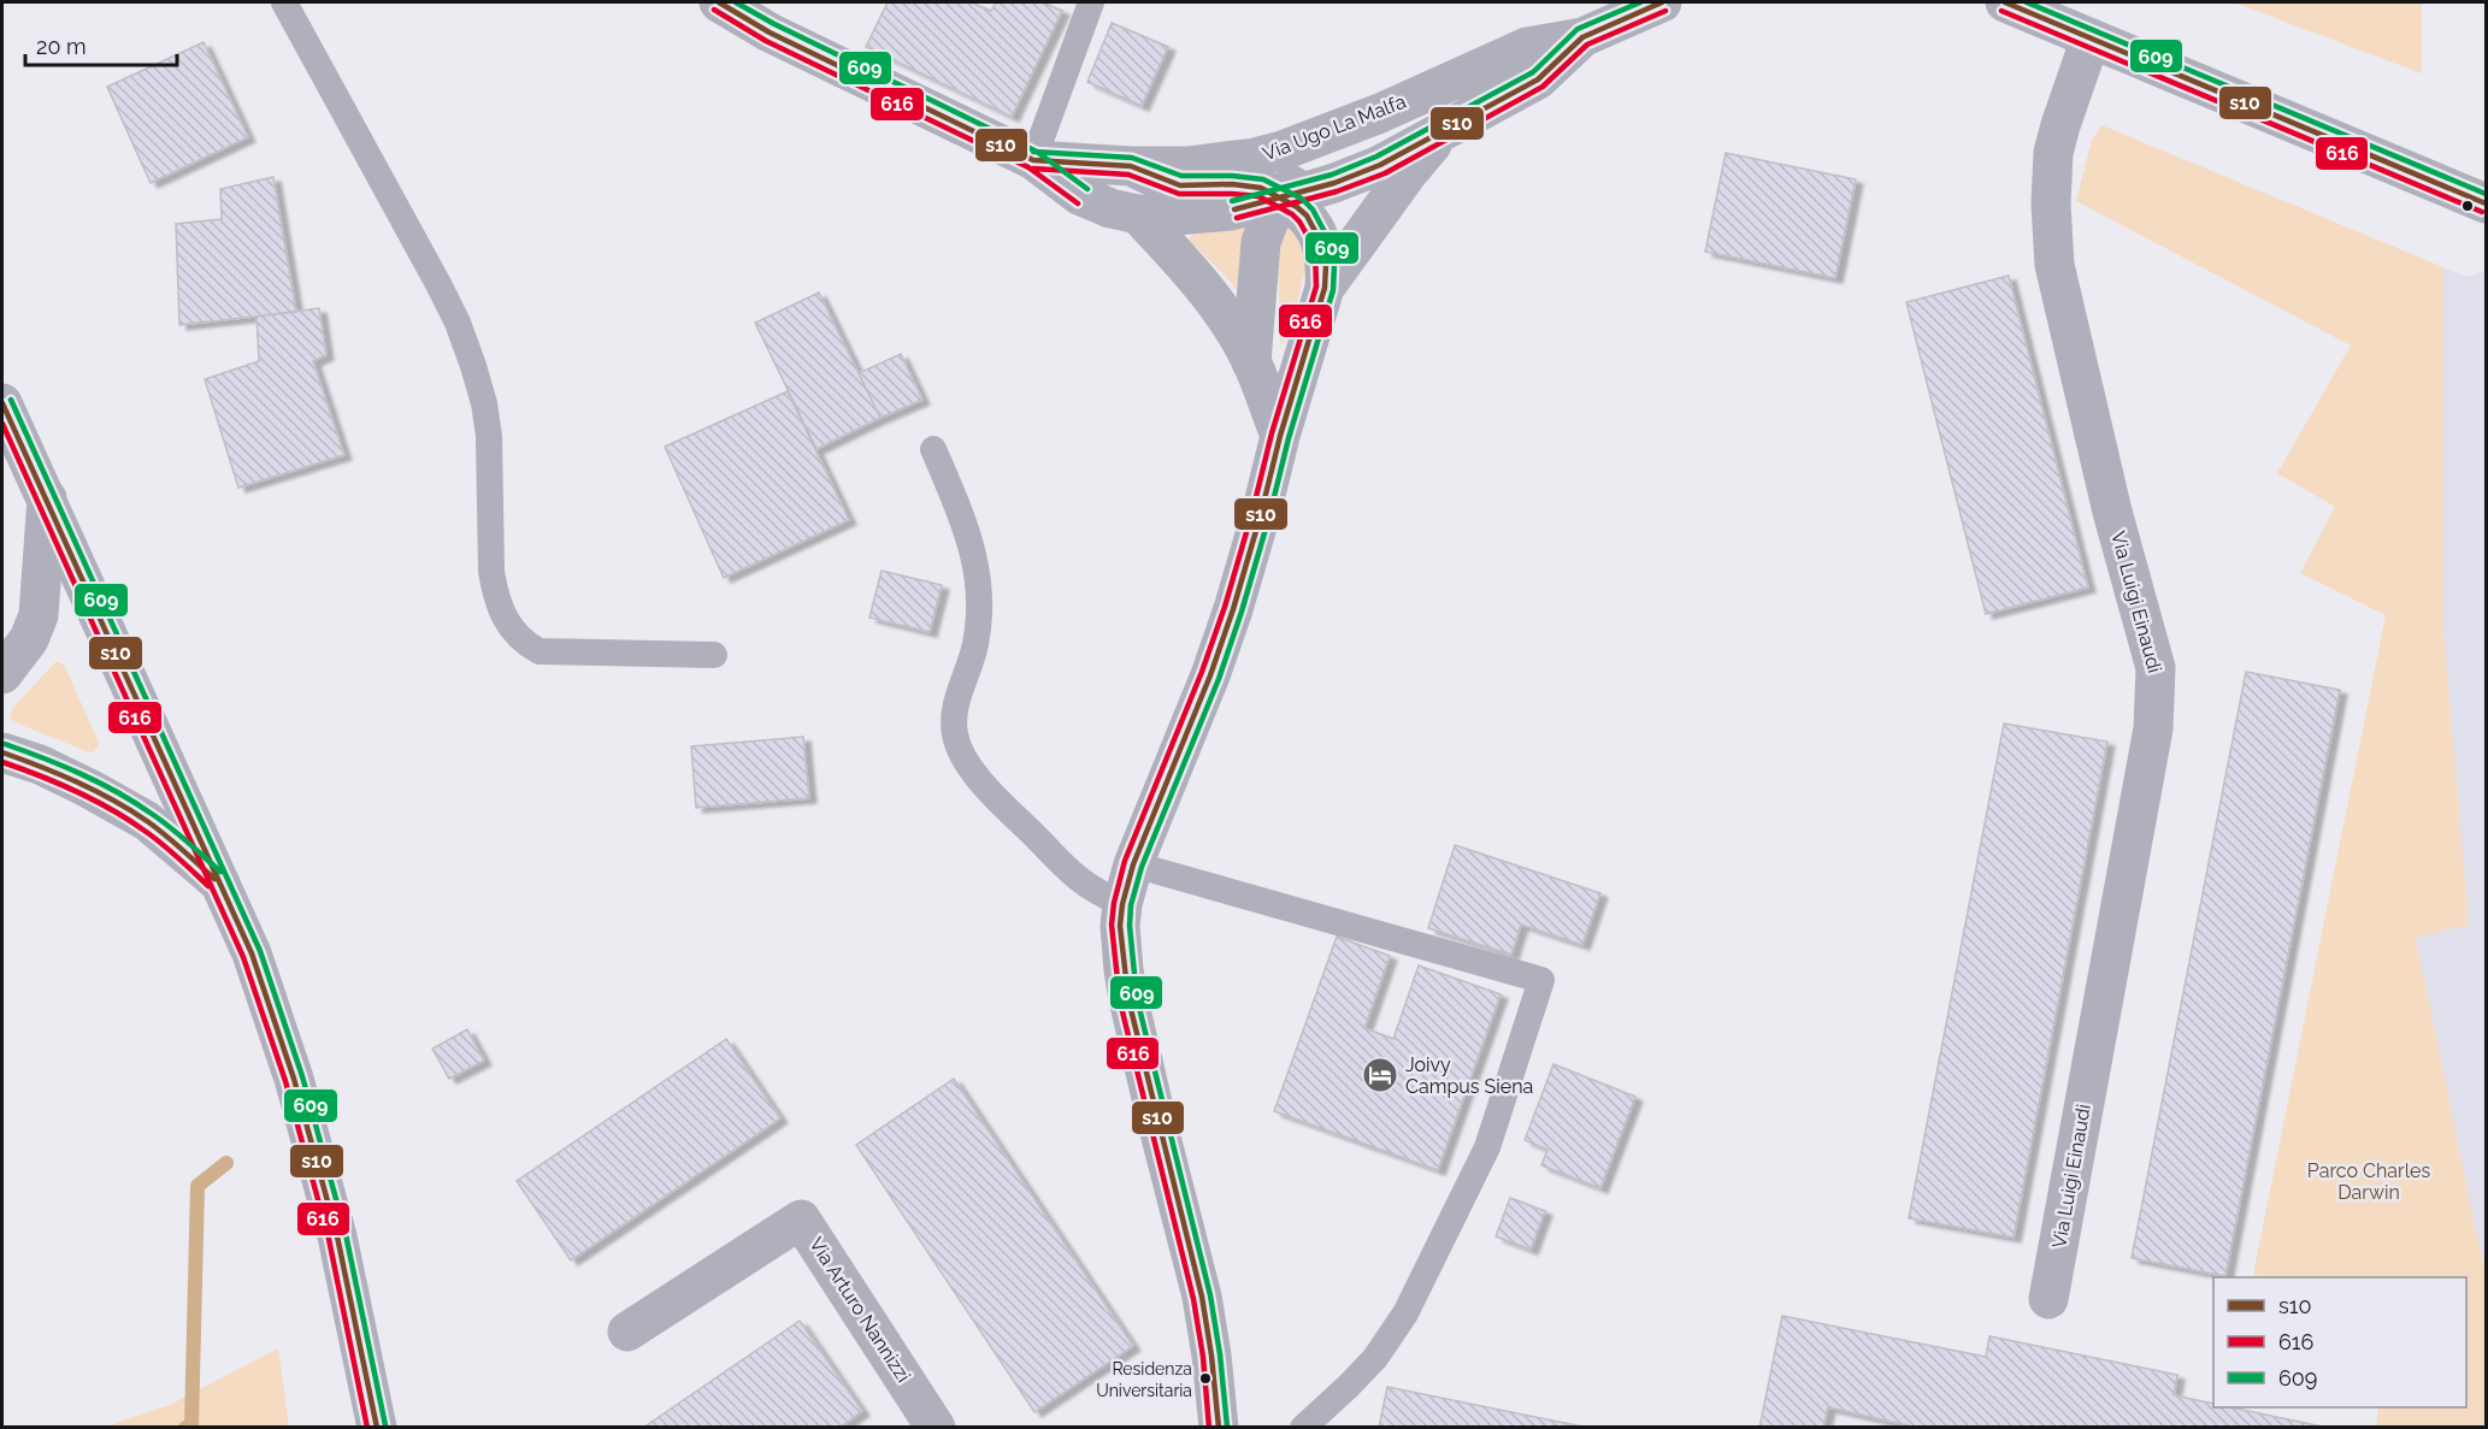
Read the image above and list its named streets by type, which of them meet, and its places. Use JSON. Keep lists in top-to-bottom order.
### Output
{
  "streets": {
    "street": ["Via Ugo La Malfa", "Via Luigi Einaudi", "Via Arturo Nannizzi"]
  },
  "parks": ["Parco Charles Darwin"],
  "places": {
    "hotel": ["Joivy Campus Siena"],
    "other": ["Residenza Universitaria"]
  },
  "lines": ["transit line s10", "transit line 609", "transit line 616"],
  "legend": ["s10", "616", "609"],
  "scale_bar": "20 m"
}
